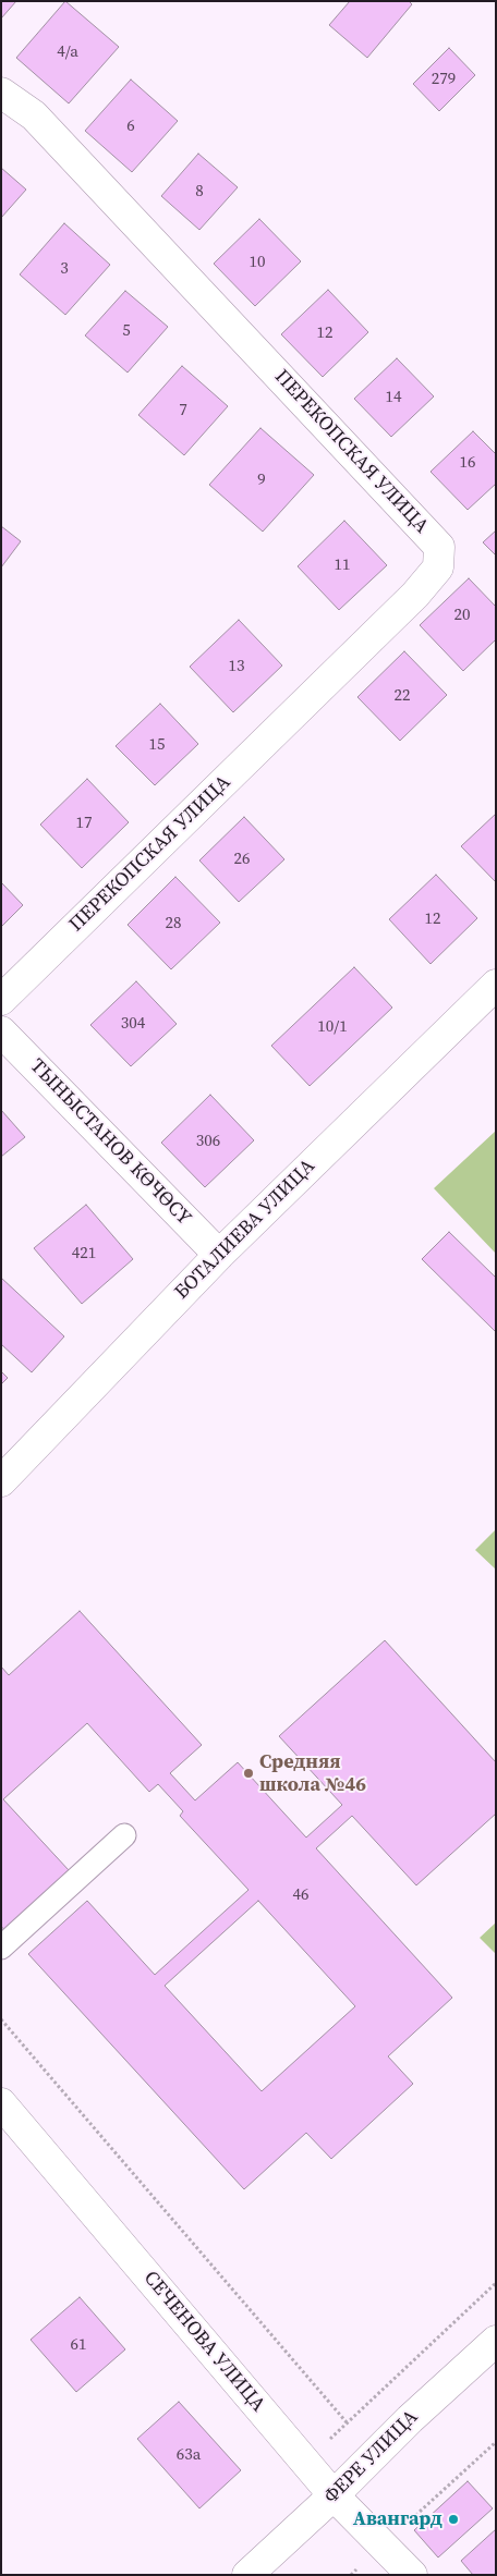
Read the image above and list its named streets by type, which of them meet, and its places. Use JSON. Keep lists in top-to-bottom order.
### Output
{
  "streets": {
    "street": [
      "ПЕРЕКОПСКАЯ УЛИЦА",
      "ТЫНЫСТАНОВ КӨЧӨСҮ",
      "БОТАЛИЕВА УЛИЦА",
      "СЕЧЕНОВА УЛИЦА",
      "ФЕРЕ УЛИЦА"
    ]
  },
  "crossings": [
    ["ТЫНЫСТАНОВ КӨЧӨСҮ", "БОТАЛИЕВА УЛИЦА"],
    ["СЕЧЕНОВА УЛИЦА", "ФЕРЕ УЛИЦА"]
  ],
  "places": ["Средняя школа №46", "Авангард"],
  "house_numbers": [
    "4/а",
    "279",
    "6",
    "8",
    "10",
    "3",
    "5",
    "12",
    "14",
    "7",
    "16",
    "9",
    "11",
    "20",
    "13",
    "22",
    "15",
    "17",
    "26",
    "12",
    "28",
    "304",
    "10/1",
    "306",
    "421",
    "46",
    "61",
    "63а"
  ]
}
